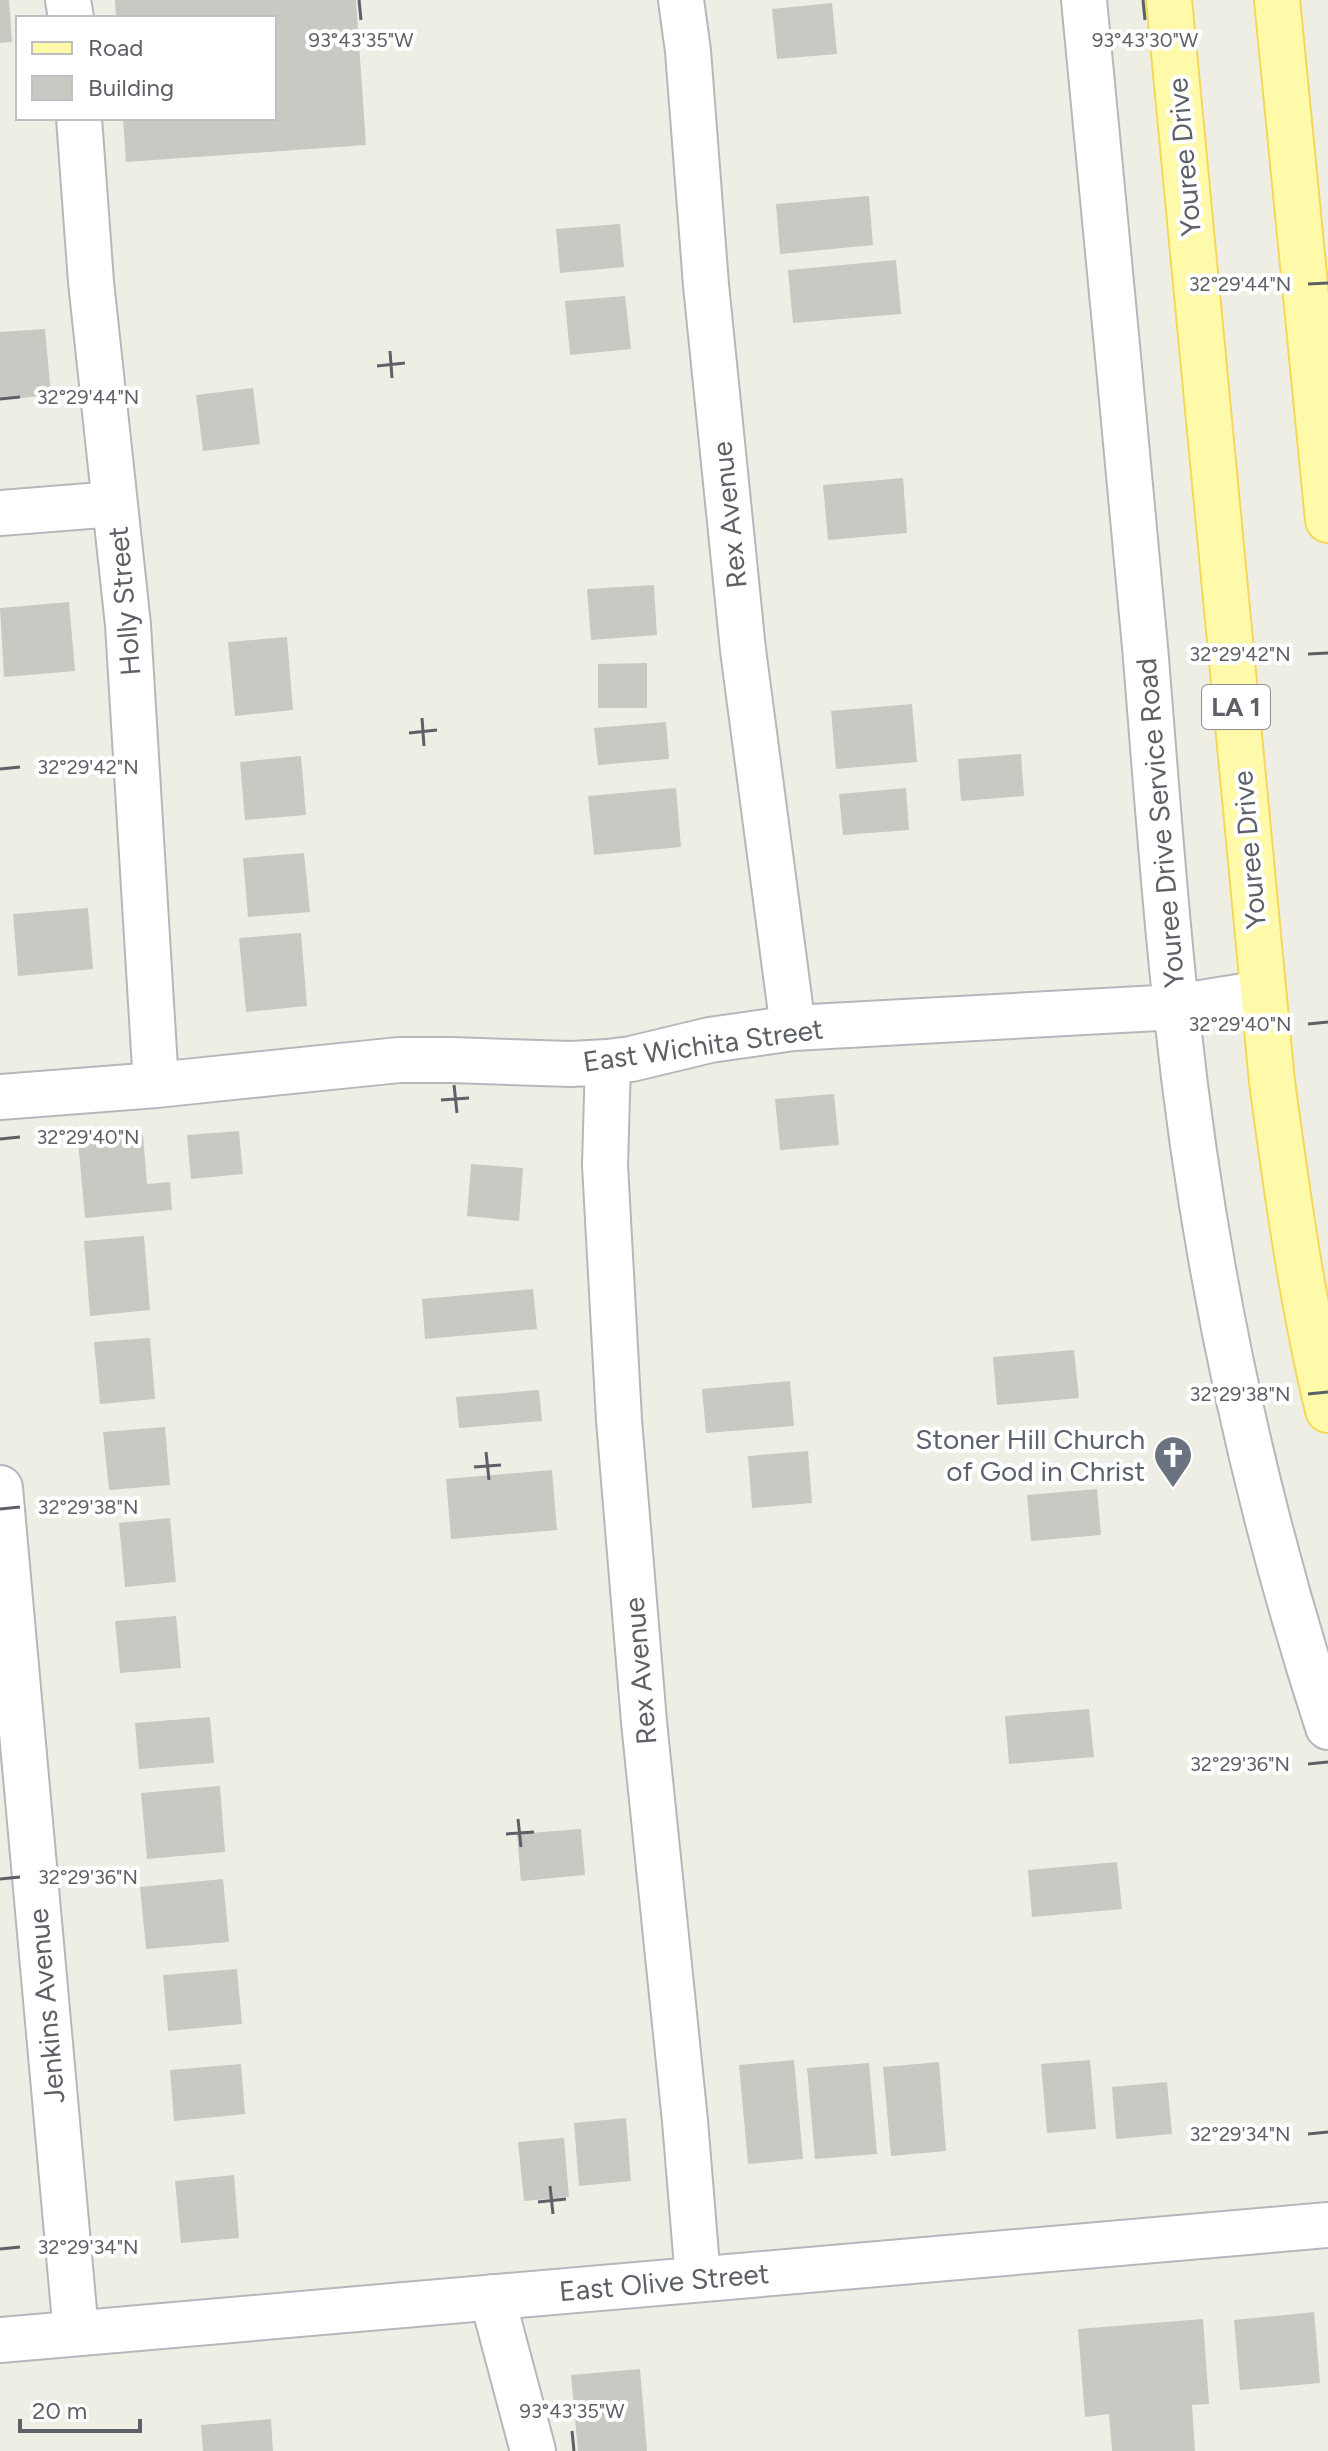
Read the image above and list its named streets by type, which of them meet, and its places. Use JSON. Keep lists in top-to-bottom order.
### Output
{
  "streets": {
    "main road": ["Youree Drive", "LA 1"],
    "street": [
      "Rex Avenue",
      "Holly Street",
      "Youree Drive Service Road",
      "East Wichita Street",
      "Jenkins Avenue",
      "East Olive Street"
    ]
  },
  "crossings": [
    ["Youree Drive", "East Wichita Street"],
    ["Rex Avenue", "East Wichita Street"],
    ["Rex Avenue", "East Olive Street"],
    ["Holly Street", "East Wichita Street"],
    ["Youree Drive Service Road", "East Wichita Street"],
    ["Jenkins Avenue", "East Olive Street"]
  ],
  "places": {
    "church": ["Stoner Hill Church of God in Christ"]
  },
  "legend": ["Road", "Building"],
  "scale_bar": "20 m",
  "coordinates": [
    "93°43'35\"W",
    "93°43'30\"W",
    "32°29'44\"N",
    "32°29'42\"N",
    "32°29'40\"N",
    "32°29'38\"N",
    "32°29'36\"N",
    "32°29'34\"N"
  ]
}
